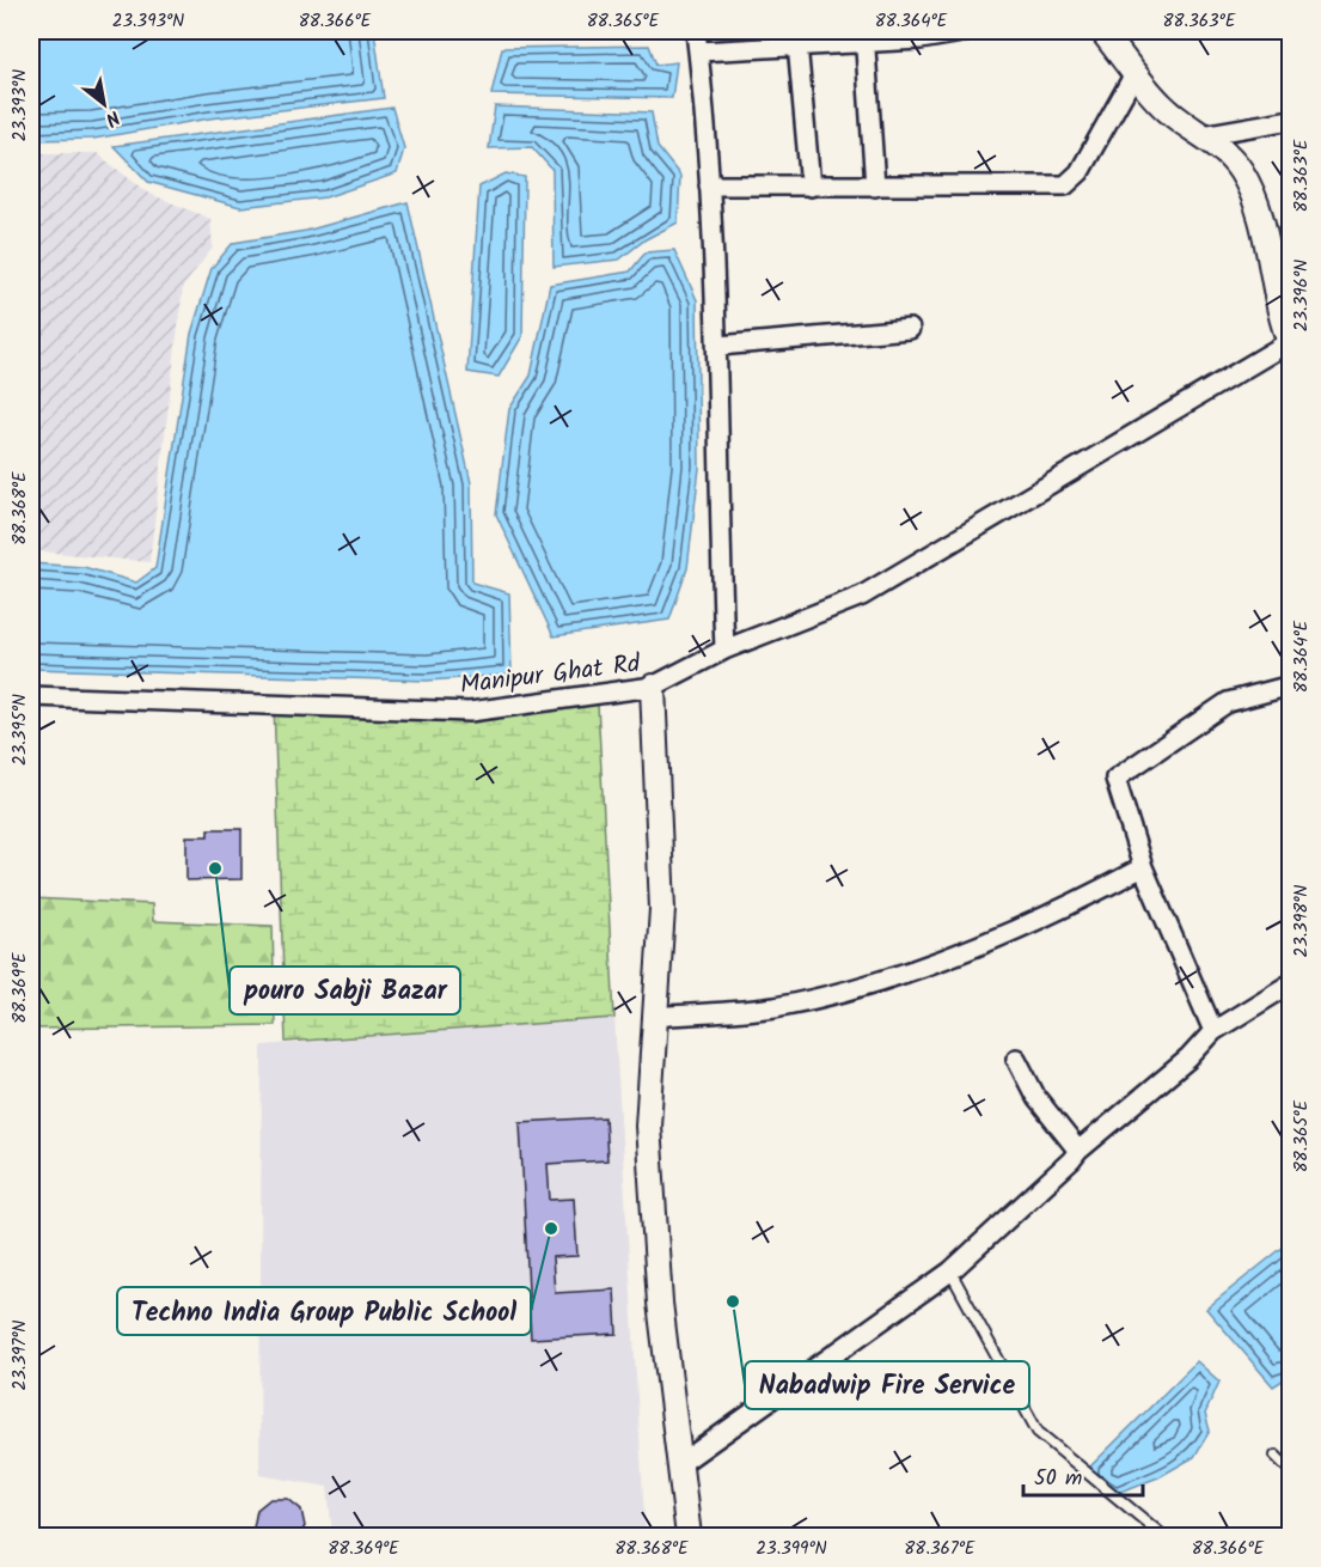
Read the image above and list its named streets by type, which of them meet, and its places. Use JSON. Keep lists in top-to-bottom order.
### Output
{
  "streets": {
    "street": ["Manipur Ghat Rd"]
  },
  "places": ["pouro Sabji Bazar", "Techno India Group Public School", "Nabadwip Fire Service"],
  "scale_bar": "50 m",
  "north": "bottom right",
  "coordinates": [
    "23.393°N",
    "88.366°E",
    "88.365°E",
    "88.364°E",
    "88.363°E",
    "23.396°N",
    "88.368°E",
    "23.395°N",
    "23.398°N",
    "88.369°E",
    "23.397°N",
    "23.399°N",
    "88.367°E"
  ]
}
